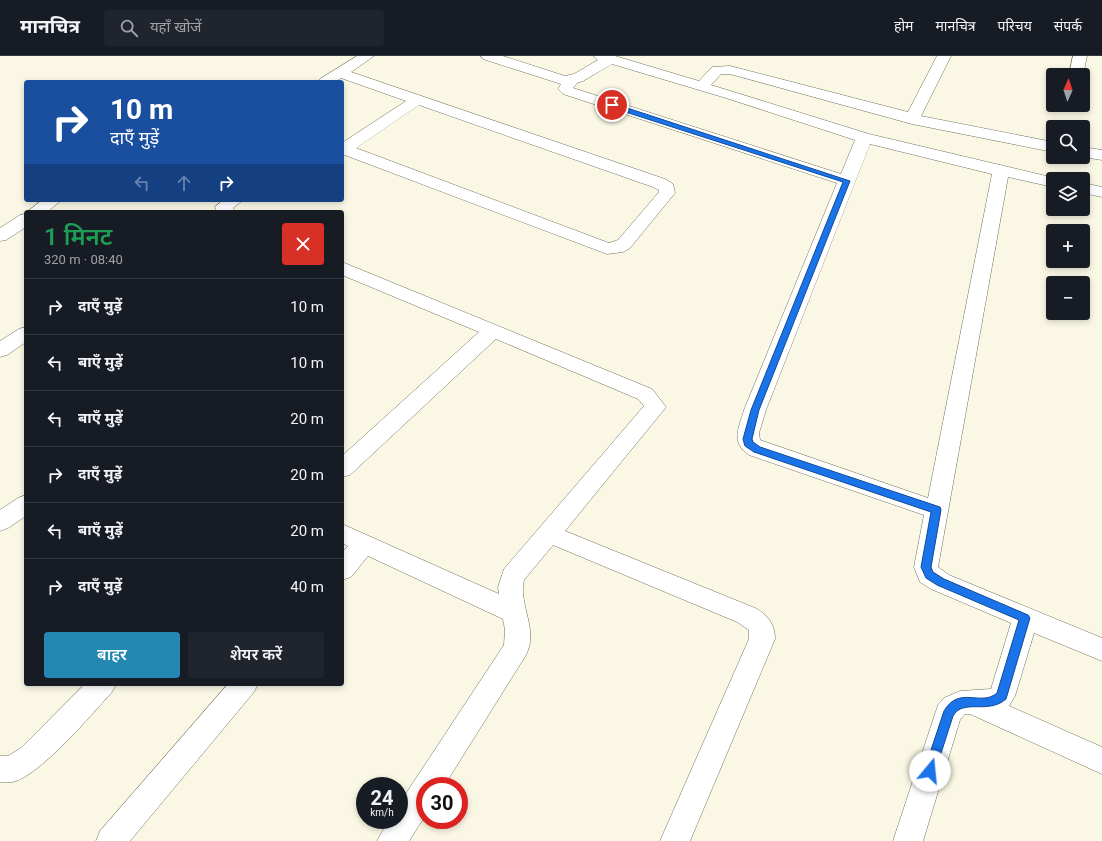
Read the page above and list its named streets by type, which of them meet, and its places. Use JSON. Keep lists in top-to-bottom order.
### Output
{
  "north": "top",
  "page": {
    "header": "मानचित्र",
    "search": "यहाँ खोजें",
    "nav": [
      "होम",
      "मानचित्र",
      "परिचय",
      "संपर्क"
    ],
    "map_buttons": ["+", "−"],
    "turn": ["10 m", "दाएँ मुड़ें"],
    "heading": ["1 मिनट", "320 m · 08:40"],
    "list": [
      {
        "name": "दाएँ मुड़ें",
        "value": "10 m"
      },
      {
        "name": "बाएँ मुड़ें",
        "value": "10 m"
      },
      {
        "name": "बाएँ मुड़ें",
        "value": "20 m"
      },
      {
        "name": "दाएँ मुड़ें",
        "value": "20 m"
      },
      {
        "name": "बाएँ मुड़ें",
        "value": "20 m"
      },
      {
        "name": "दाएँ मुड़ें",
        "value": "40 m"
      }
    ],
    "buttons": ["बाहर", "शेयर करें"],
    "speed": "24 km/h",
    "limit": "30"
  }
}
